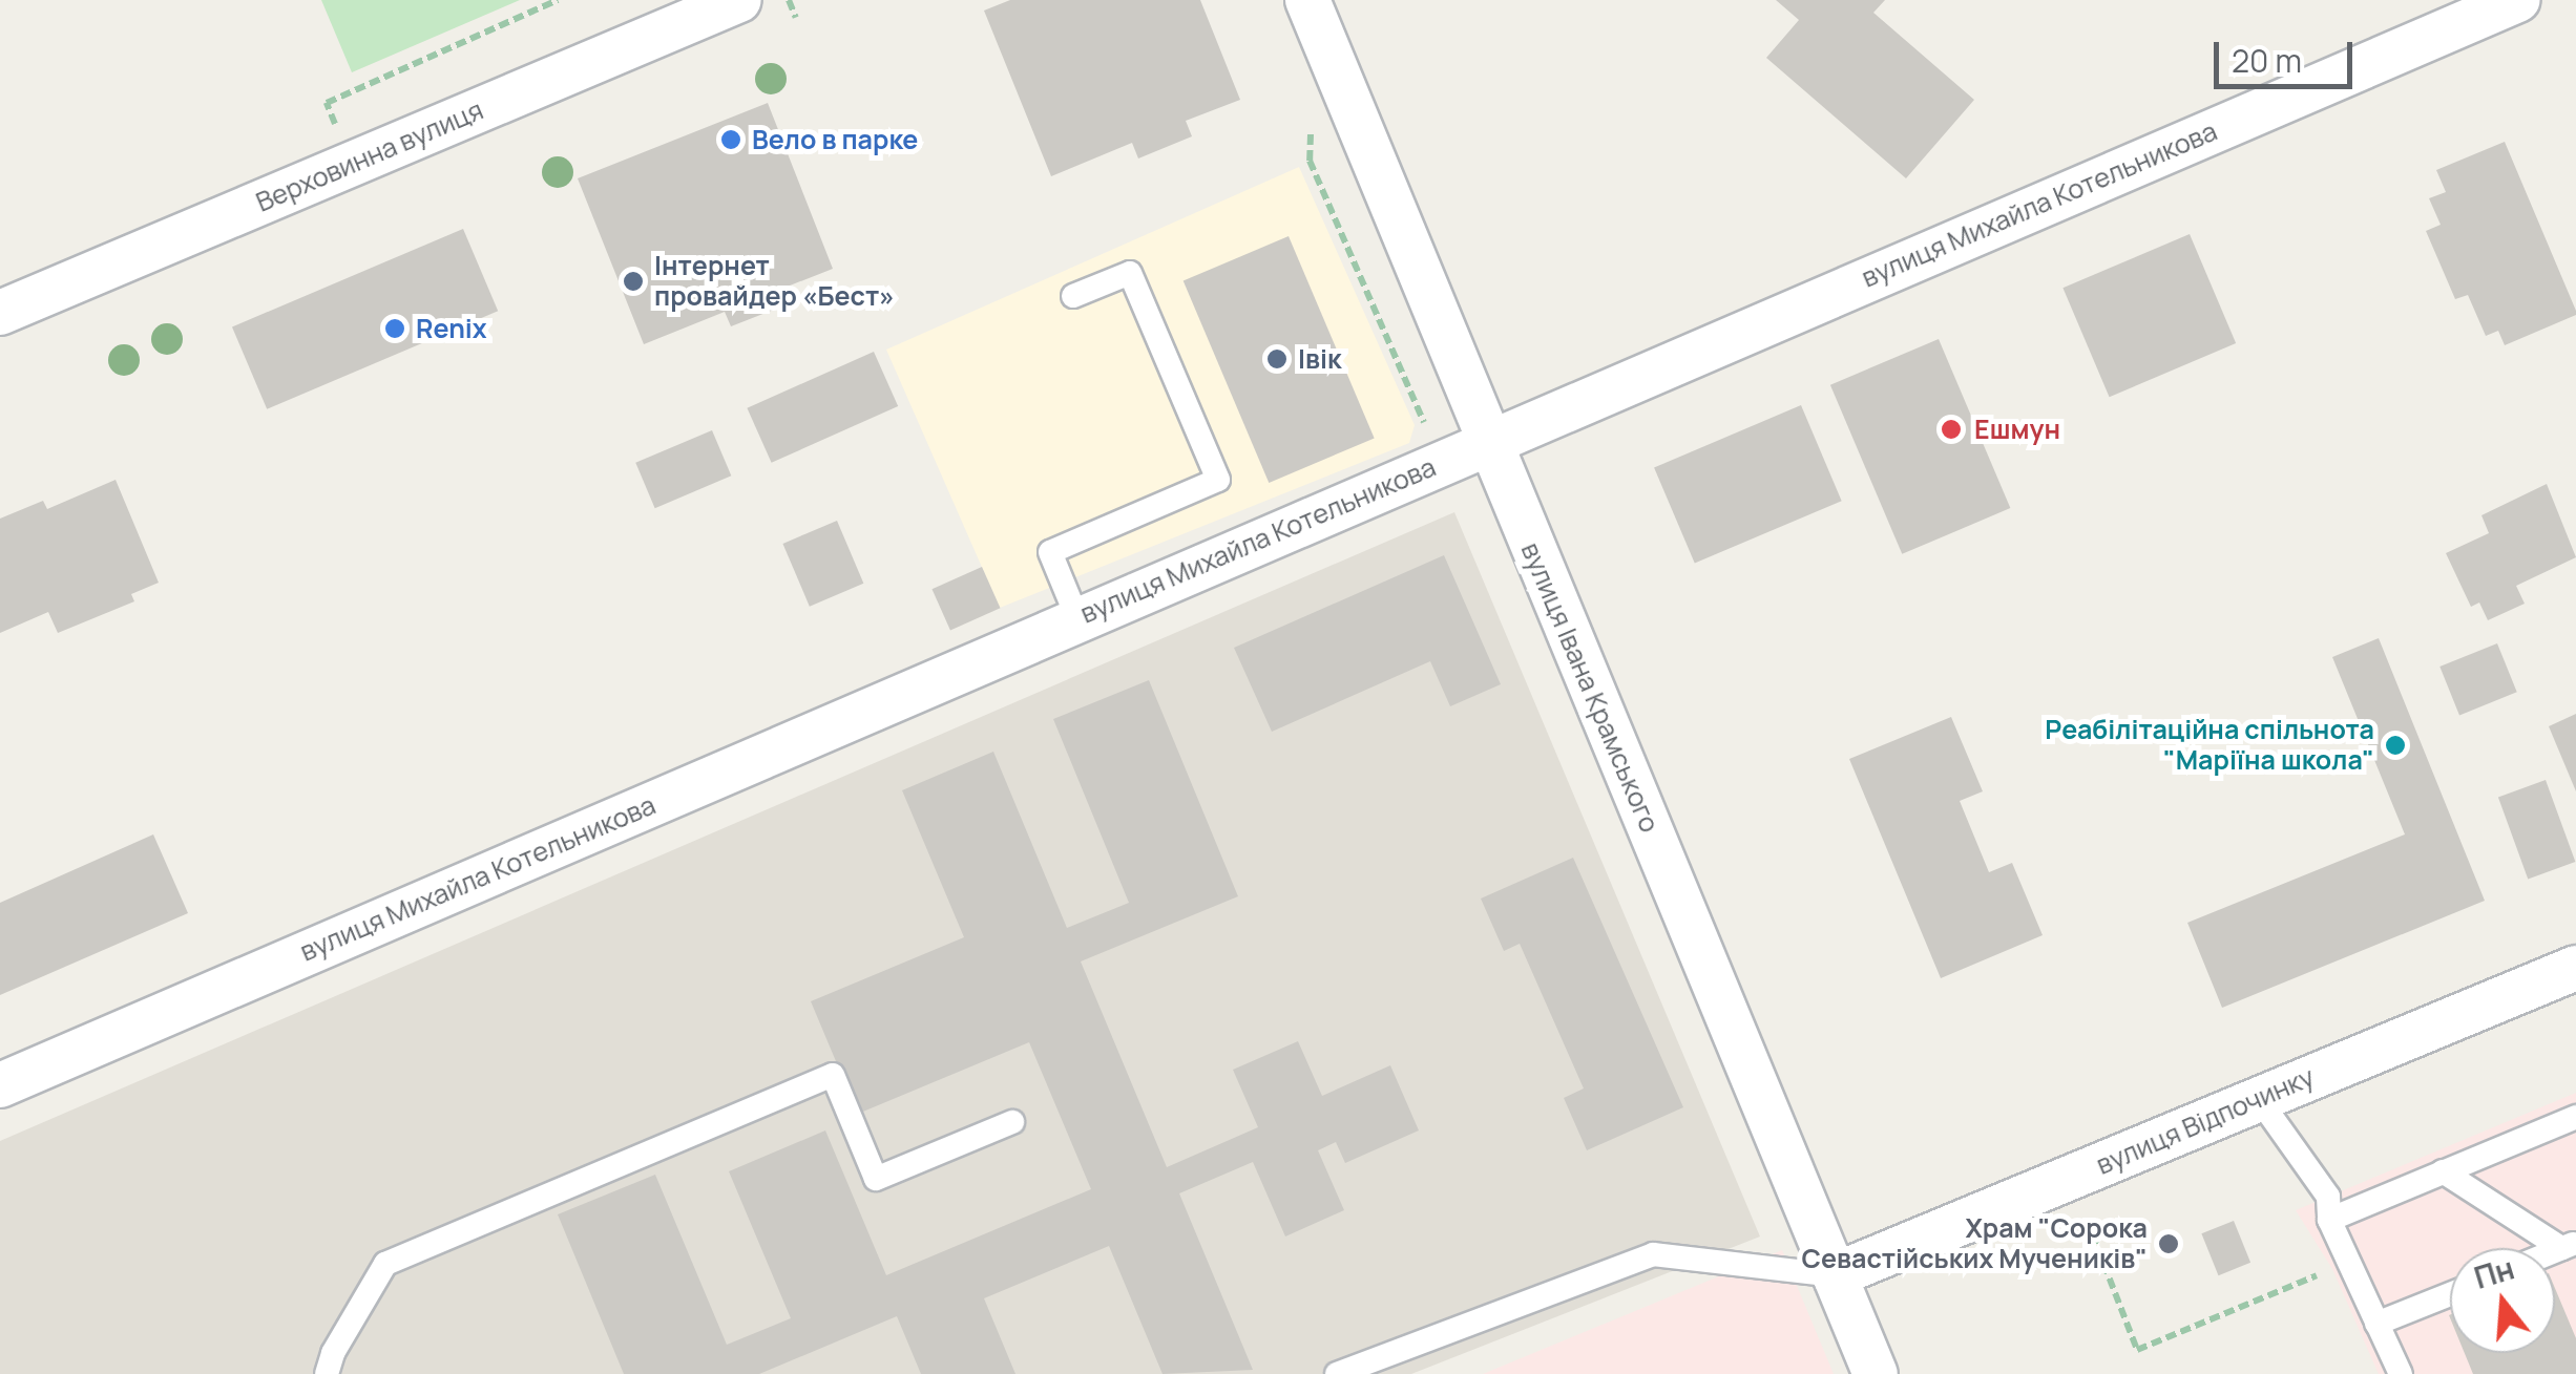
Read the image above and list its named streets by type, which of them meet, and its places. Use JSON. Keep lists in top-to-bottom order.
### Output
{
  "streets": {
    "street": [
      "Верховинна вулиця",
      "вулиця Михайла Котельникова",
      "вулиця Івана Крамського",
      "вулиця Відпочинку"
    ]
  },
  "crossings": [
    ["вулиця Михайла Котельникова", "вулиця Івана Крамського"],
    ["вулиця Івана Крамського", "вулиця Відпочинку"]
  ],
  "places": [
    "Вело в парке",
    "Інтернет провайдер «Бест»",
    "Renix",
    "Івік",
    "Ешмун",
    "Реабілітаційна спільнота \"Маріїна школа\"",
    "Храм \"Сорока Севастійських Мучеників\""
  ],
  "scale_bar": "20 m",
  "north": "top"
}
